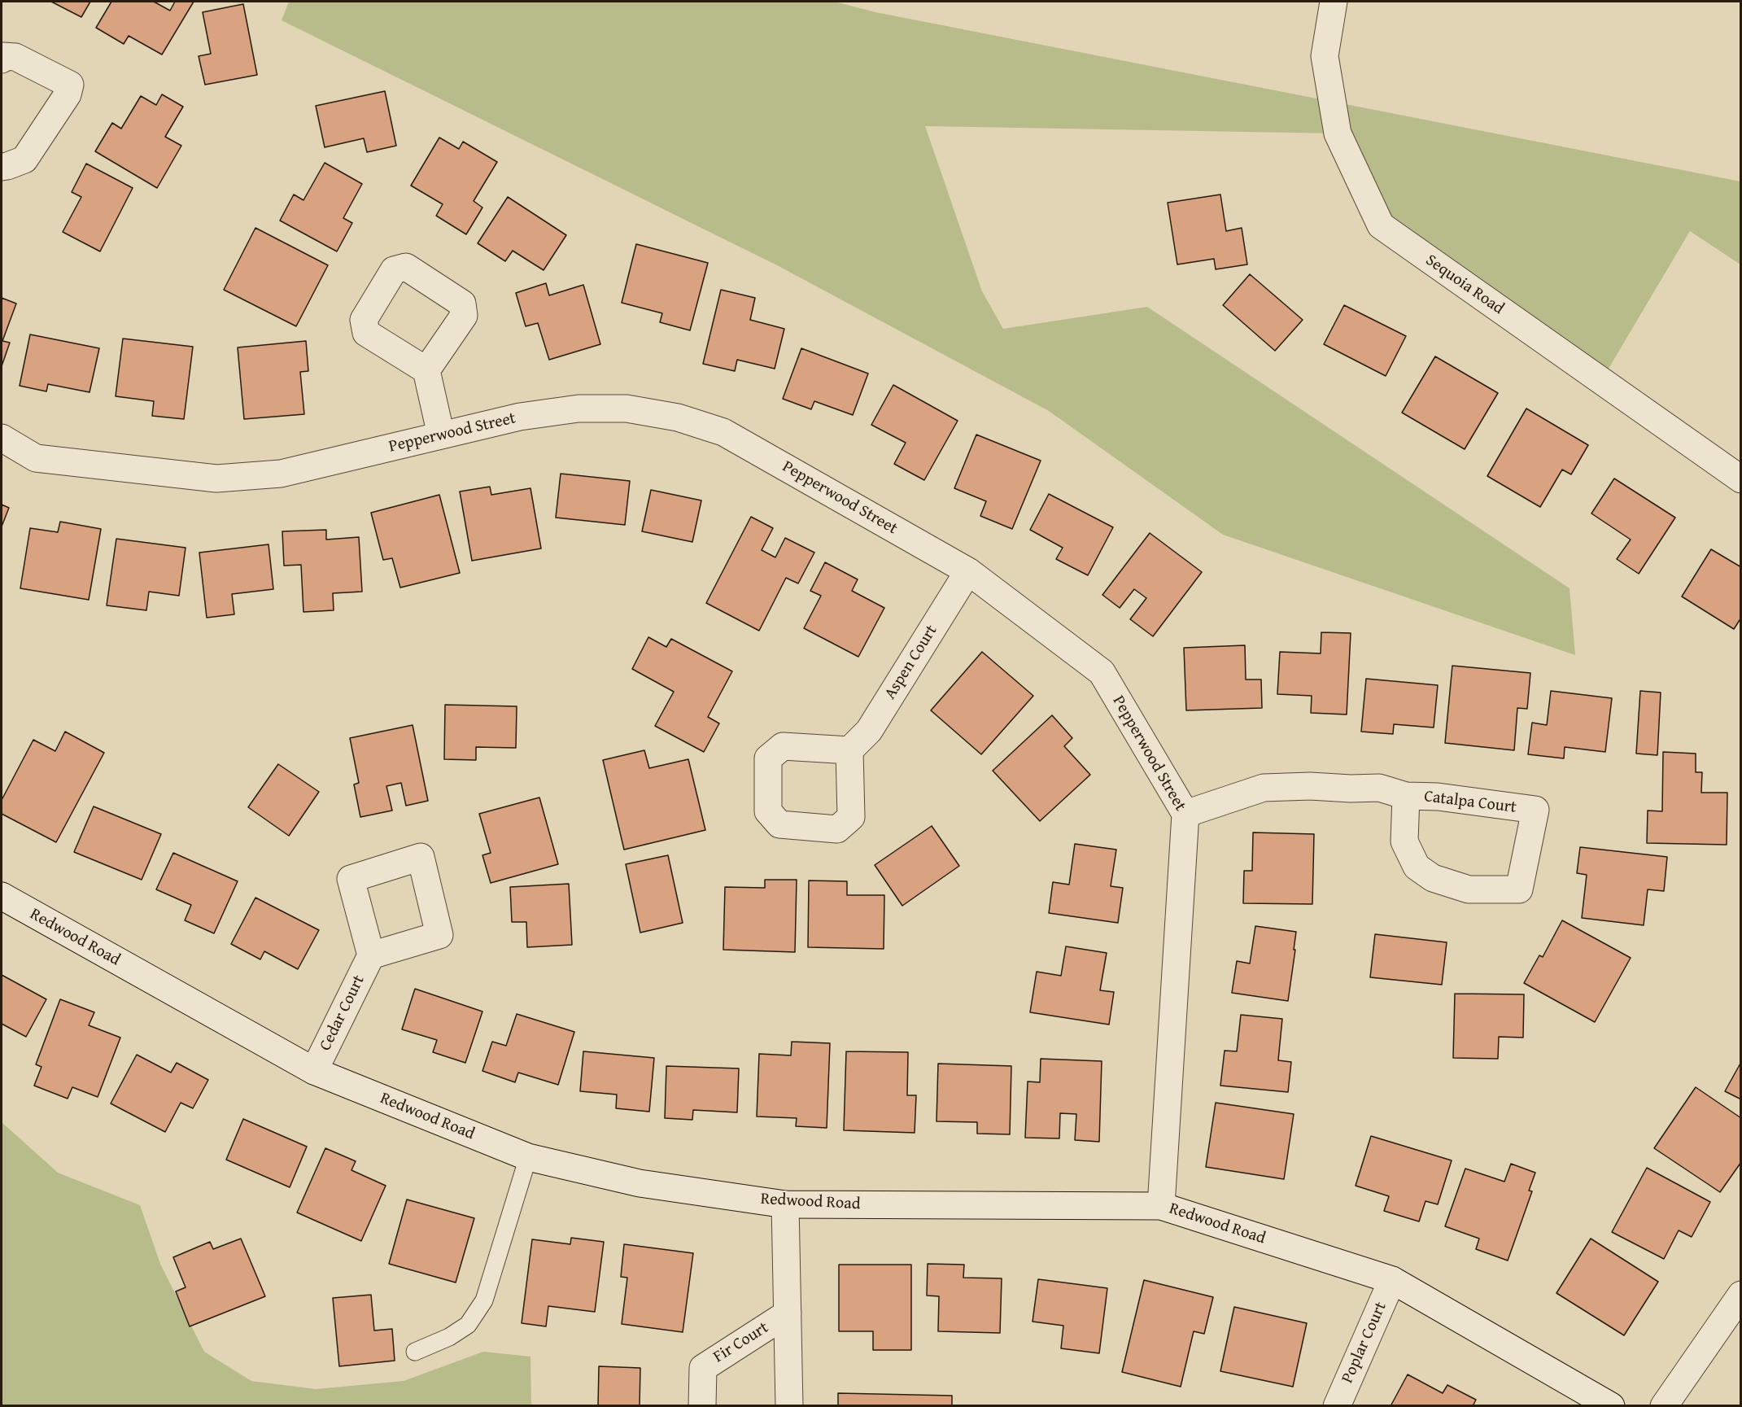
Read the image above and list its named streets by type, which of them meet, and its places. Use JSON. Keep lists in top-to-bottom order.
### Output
{
  "streets": {
    "street": [
      "Sequoia Road",
      "Pepperwood Street",
      "Aspen Court",
      "Catalpa Court",
      "Redwood Road",
      "Cedar Court",
      "Fir Court",
      "Poplar Court"
    ]
  },
  "crossings": [
    ["Pepperwood Street", "Aspen Court"],
    ["Pepperwood Street", "Catalpa Court"],
    ["Pepperwood Street", "Redwood Road"],
    ["Redwood Road", "Cedar Court"],
    ["Redwood Road", "Fir Court"],
    ["Redwood Road", "Poplar Court"]
  ]
}
